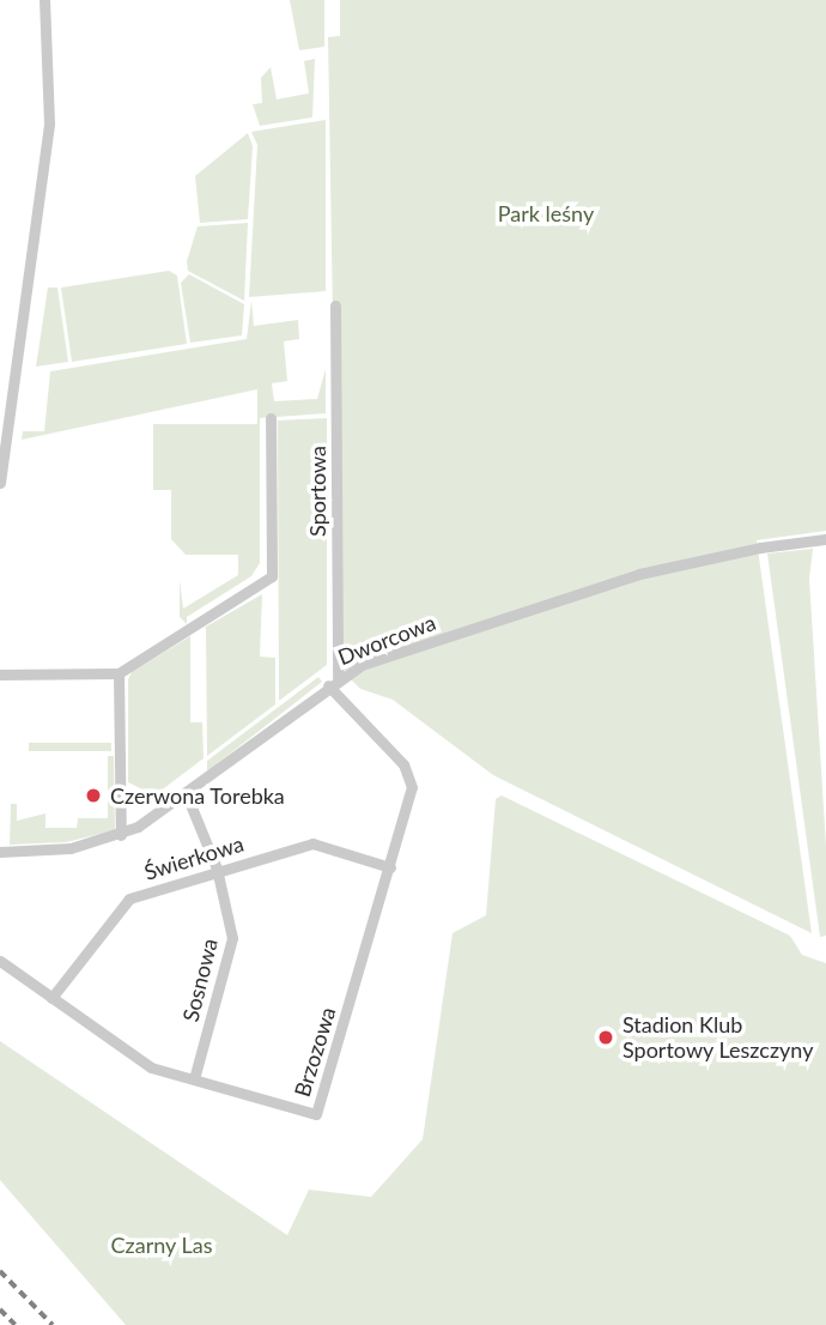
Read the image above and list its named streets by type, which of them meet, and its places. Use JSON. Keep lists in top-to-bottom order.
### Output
{
  "streets": {
    "street": [
      "Sportowa",
      "Dworcowa",
      "Świerkowa",
      "Sosnowa",
      "Brzozowa"
    ]
  },
  "crossings": [
    ["Sportowa", "Dworcowa"],
    ["Sportowa", "Brzozowa"],
    ["Dworcowa", "Sosnowa"],
    ["Dworcowa", "Brzozowa"],
    ["Świerkowa", "Sosnowa"],
    ["Świerkowa", "Brzozowa"],
    ["Sosnowa", "Brzozowa"]
  ],
  "parks": ["Park leśny", "Czarny Las"],
  "places": ["Czerwona Torebka", "Stadion Klub Sportowy Leszczyny"]
}
